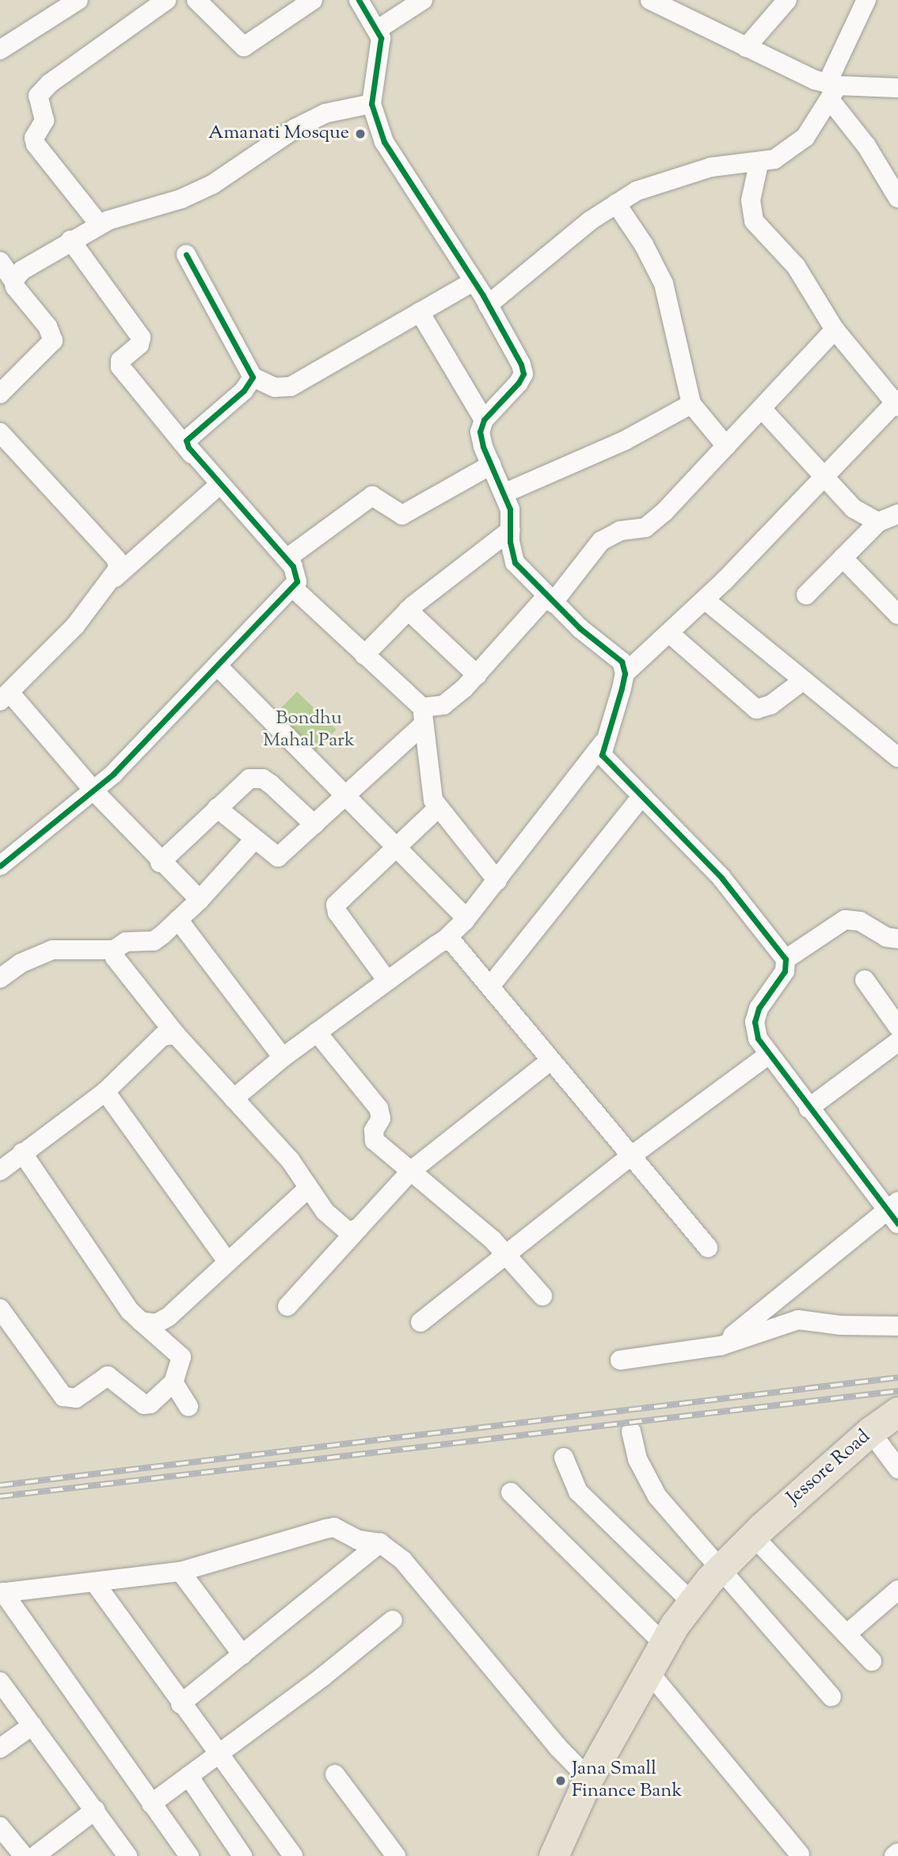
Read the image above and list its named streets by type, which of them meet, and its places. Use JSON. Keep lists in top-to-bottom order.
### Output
{
  "streets": {
    "highway": ["Jessore Road"]
  },
  "parks": ["Bondhu Mahal Park"],
  "places": ["Amanati Mosque", "Jana Small Finance Bank"]
}
